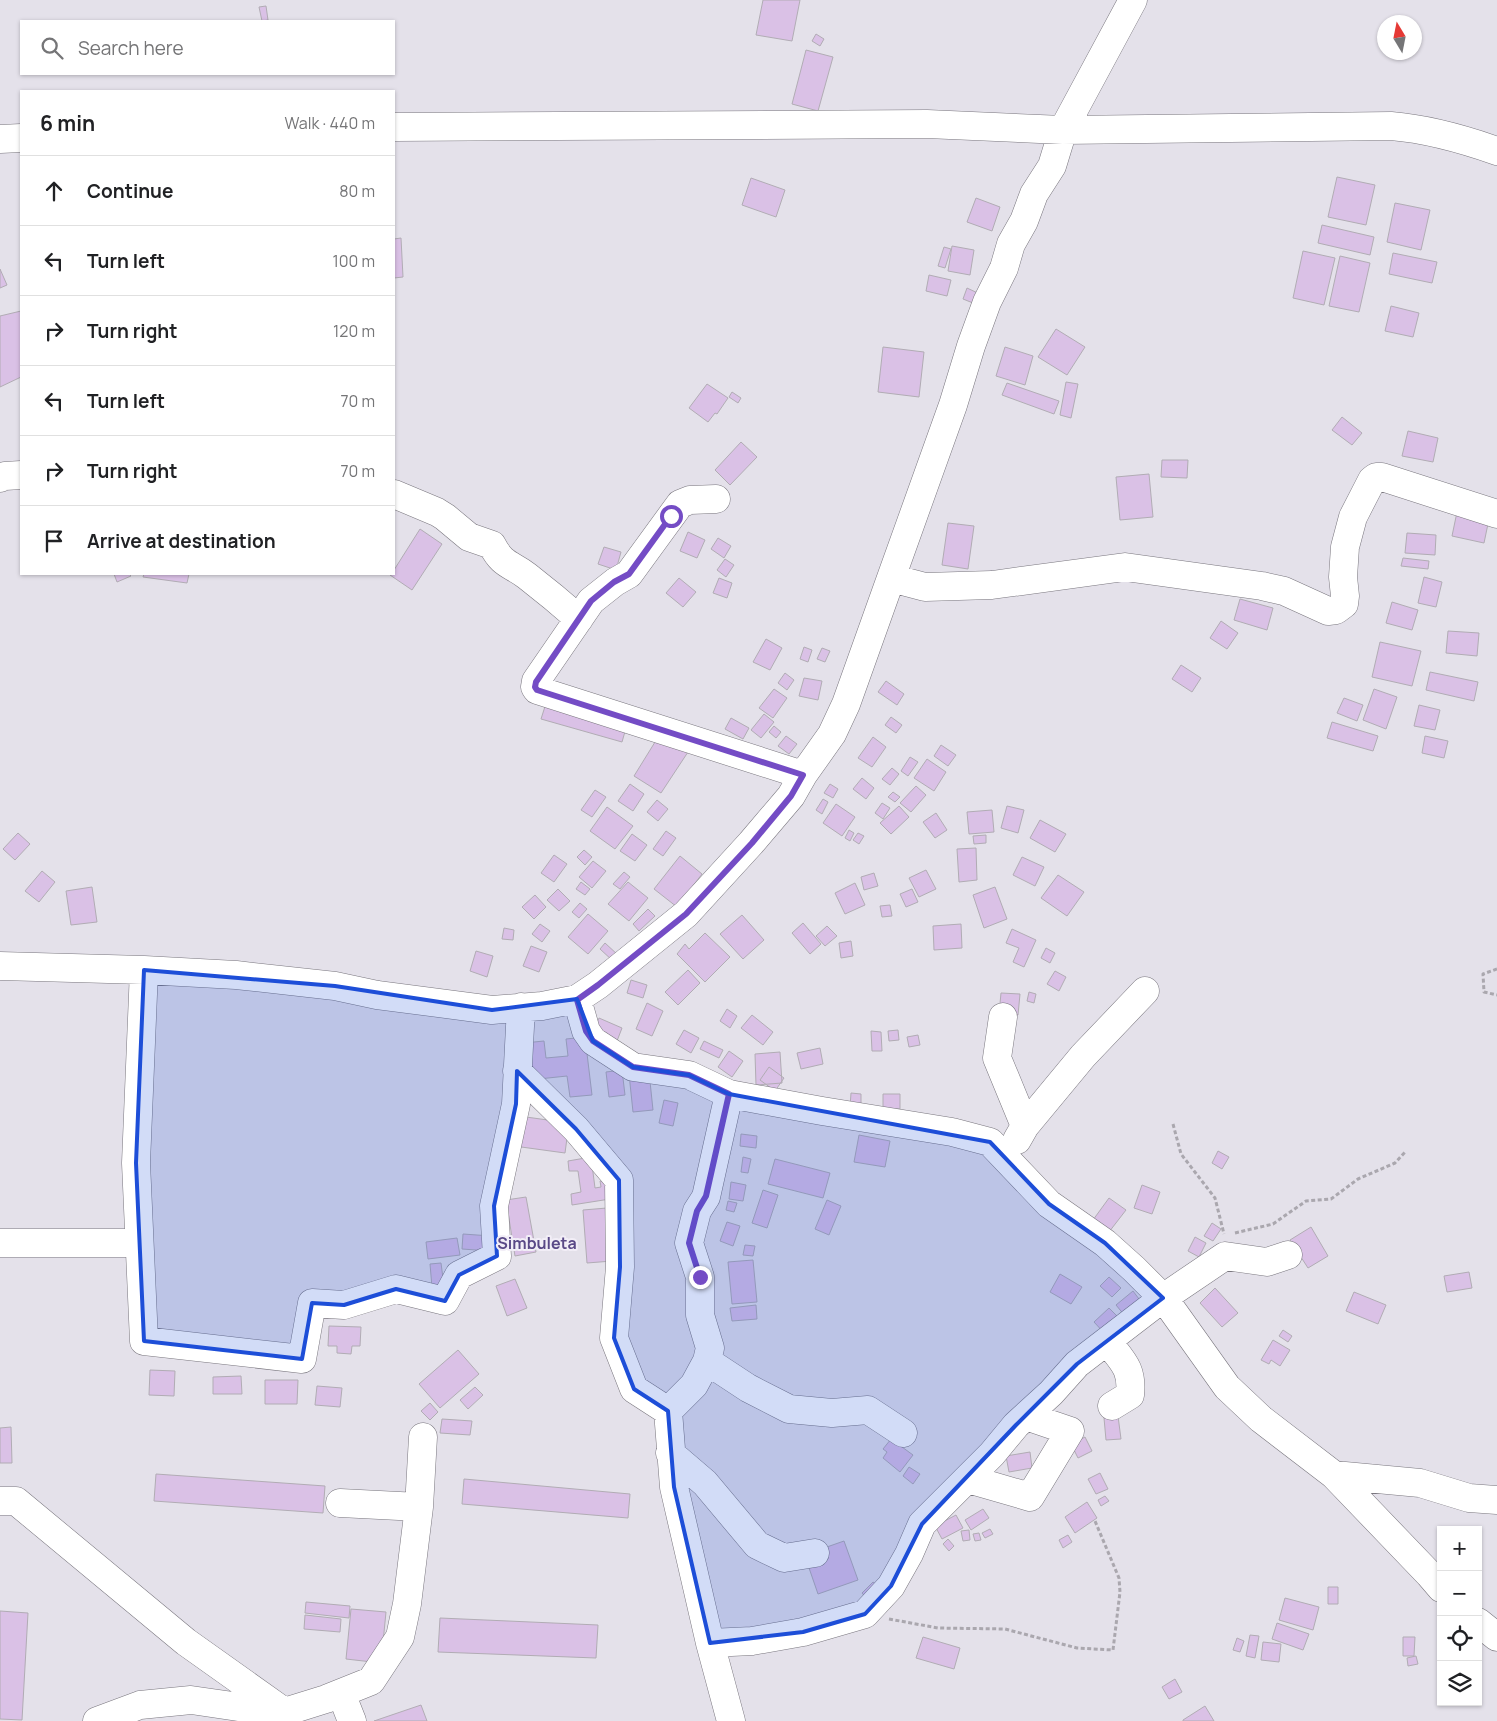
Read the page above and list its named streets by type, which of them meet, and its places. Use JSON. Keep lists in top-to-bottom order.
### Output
{
  "districts": ["Simbuleta"],
  "north": "top",
  "page": {
    "search": "Search here",
    "heading": ["6 min", "Walk · 440 m"],
    "list": [
      ["Continue", "80 m"],
      ["Turn left", "100 m"],
      ["Turn right", "120 m"],
      ["Turn left", "70 m"],
      ["Turn right", "70 m"],
      "Arrive at destination"
    ],
    "map_buttons": ["+", "−"]
  }
}
